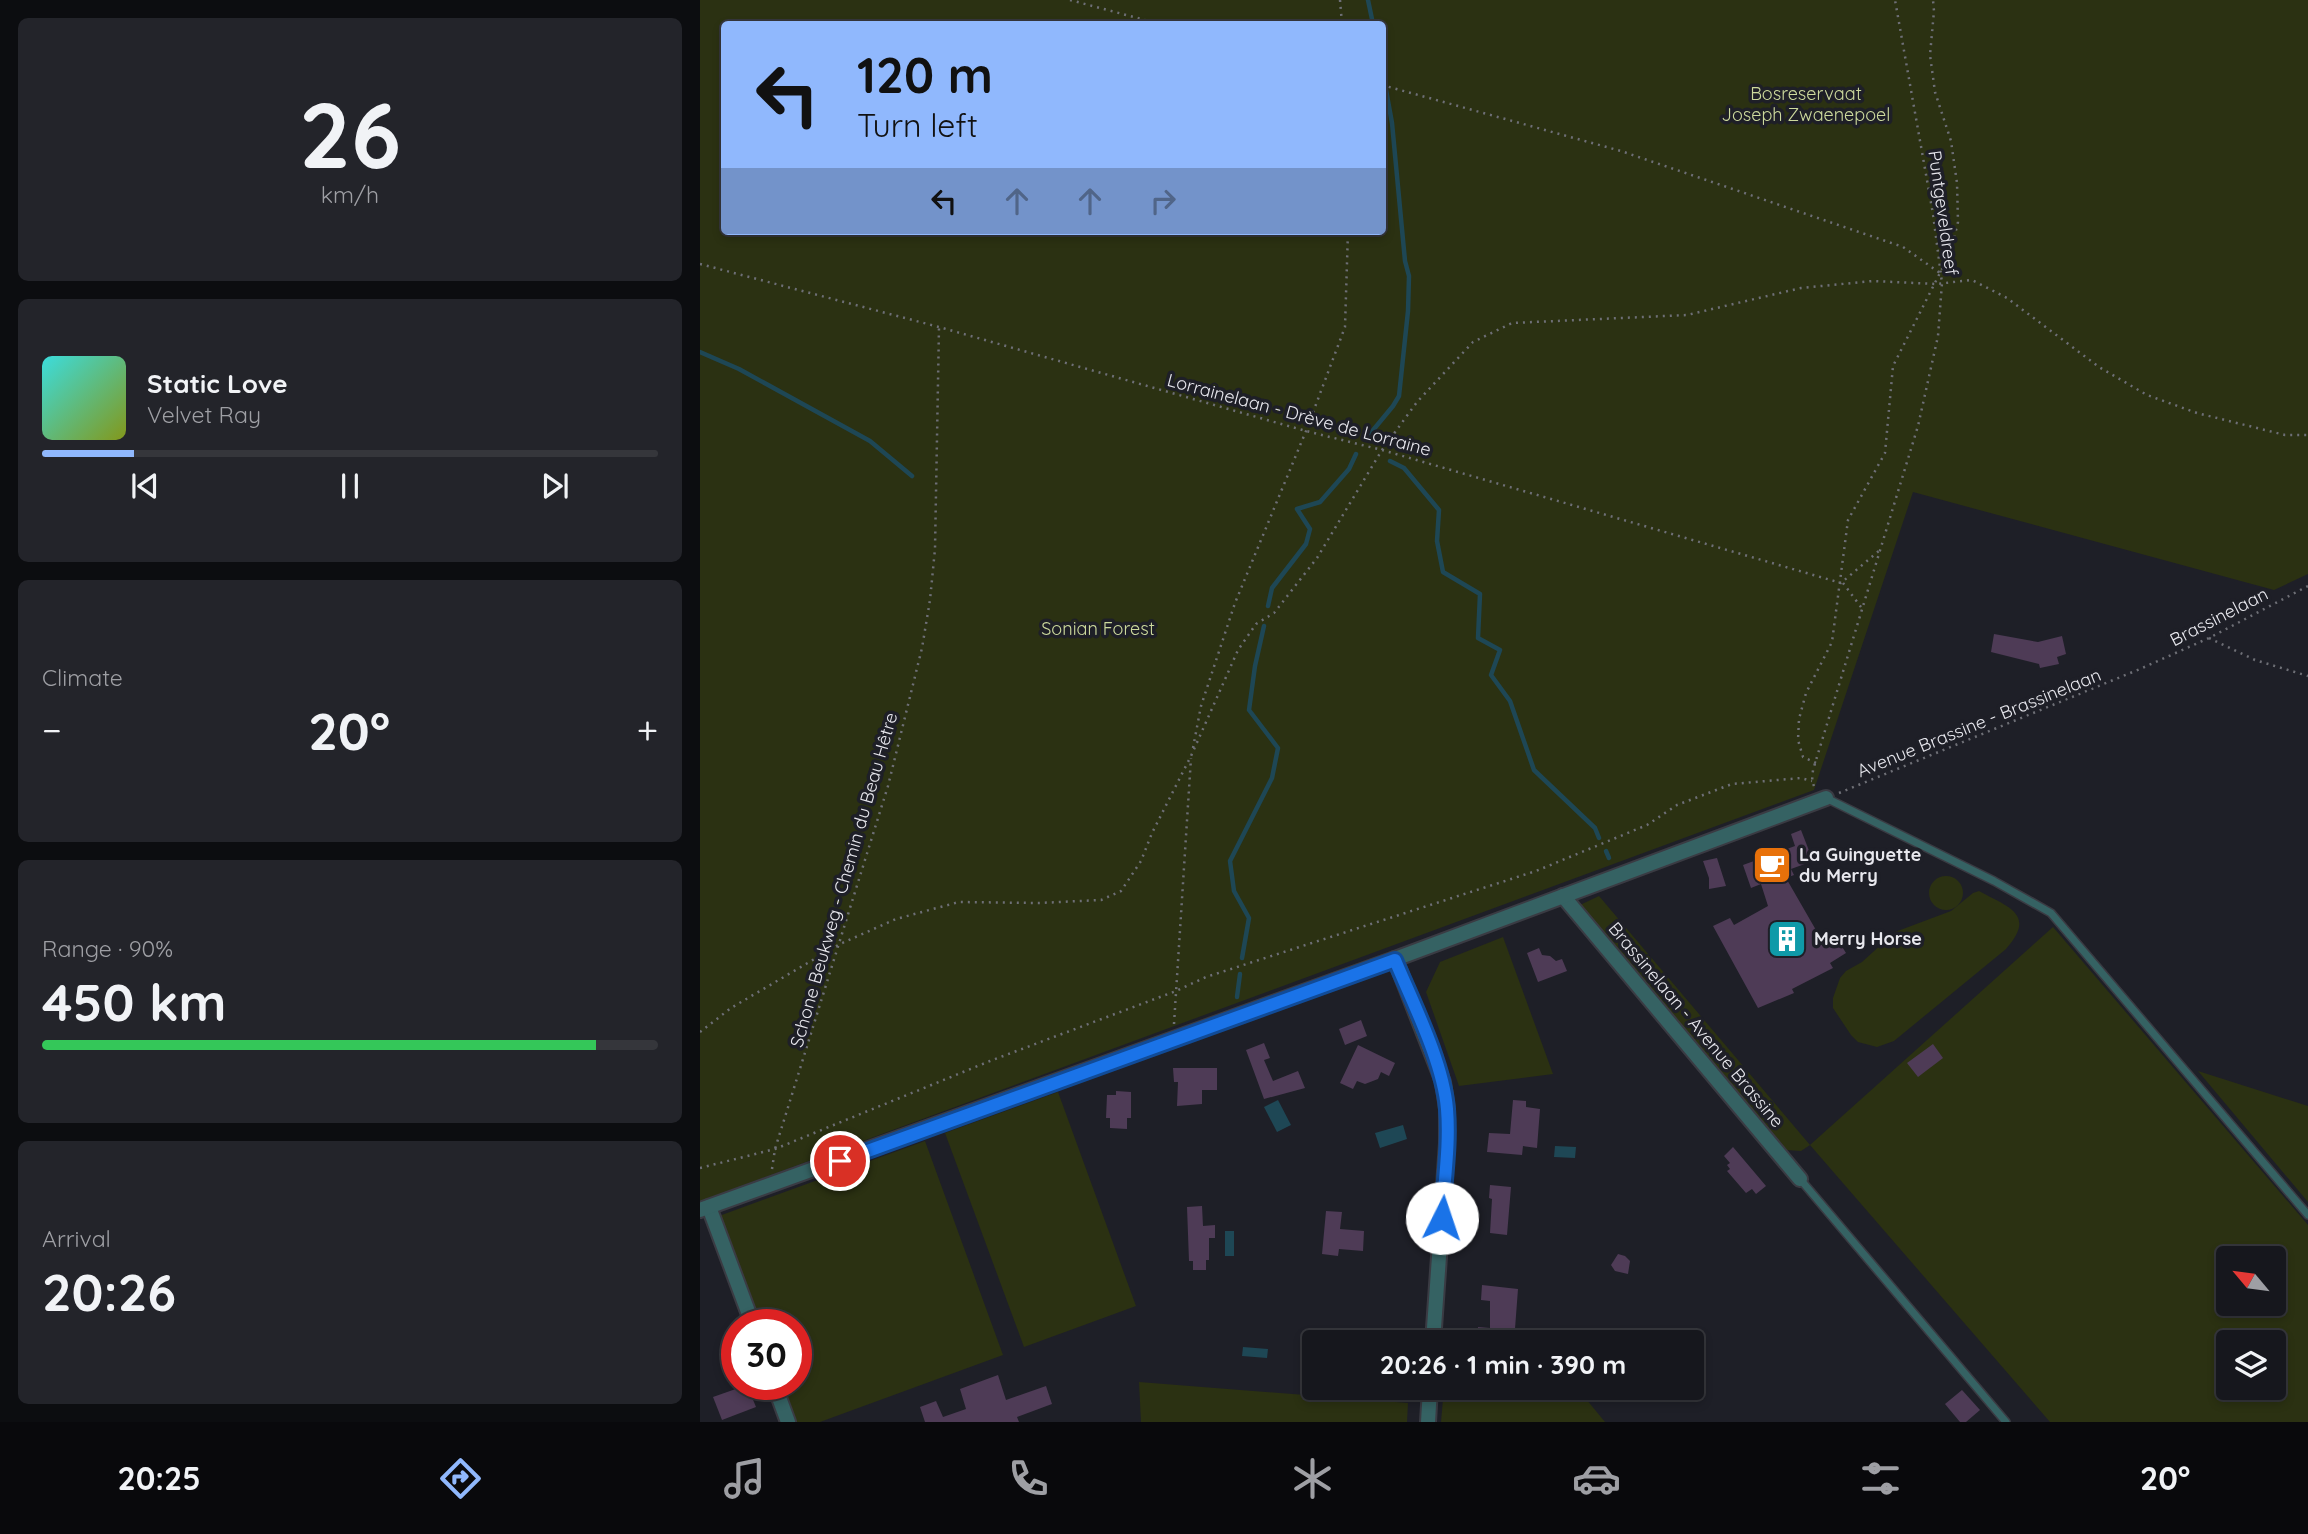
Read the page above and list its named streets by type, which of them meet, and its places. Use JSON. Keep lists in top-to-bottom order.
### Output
{
  "streets": {
    "street": ["Brassinelaan - Avenue Brassine"],
    "path": [
      "Puntgeveldreef",
      "Lorrainelaan - Drève de Lorraine",
      "Brassinelaan",
      "Avenue Brassine - Brassinelaan",
      "Schone Beukweg - Chemin du Beau Hêtre"
    ]
  },
  "crossings": [
    ["Lorrainelaan - Drève de Lorraine", "Schone Beukweg - Chemin du Beau Hêtre"],
    ["Brassinelaan", "Avenue Brassine - Brassinelaan"]
  ],
  "parks": ["Bosreservaat Joseph Zwaenepoel", "Sonian Forest"],
  "places": {
    "cafe": ["La Guinguette du Merry"],
    "building": ["Merry Horse"]
  },
  "north": "top left",
  "page": {
    "tile": [
      ["26", "km/h"],
      "Climate",
      ["Range · 90%", "450 km"],
      ["Arrival", "20:26"]
    ],
    "turn": ["120 m", "Turn left"],
    "song": ["Static Love", "Velvet Ray"],
    "heat": ["−", "20°", "+"],
    "limit": "30",
    "trip": "20:26 · 1 min · 390 m",
    "tabs": ["20:25", "20°"]
  }
}
